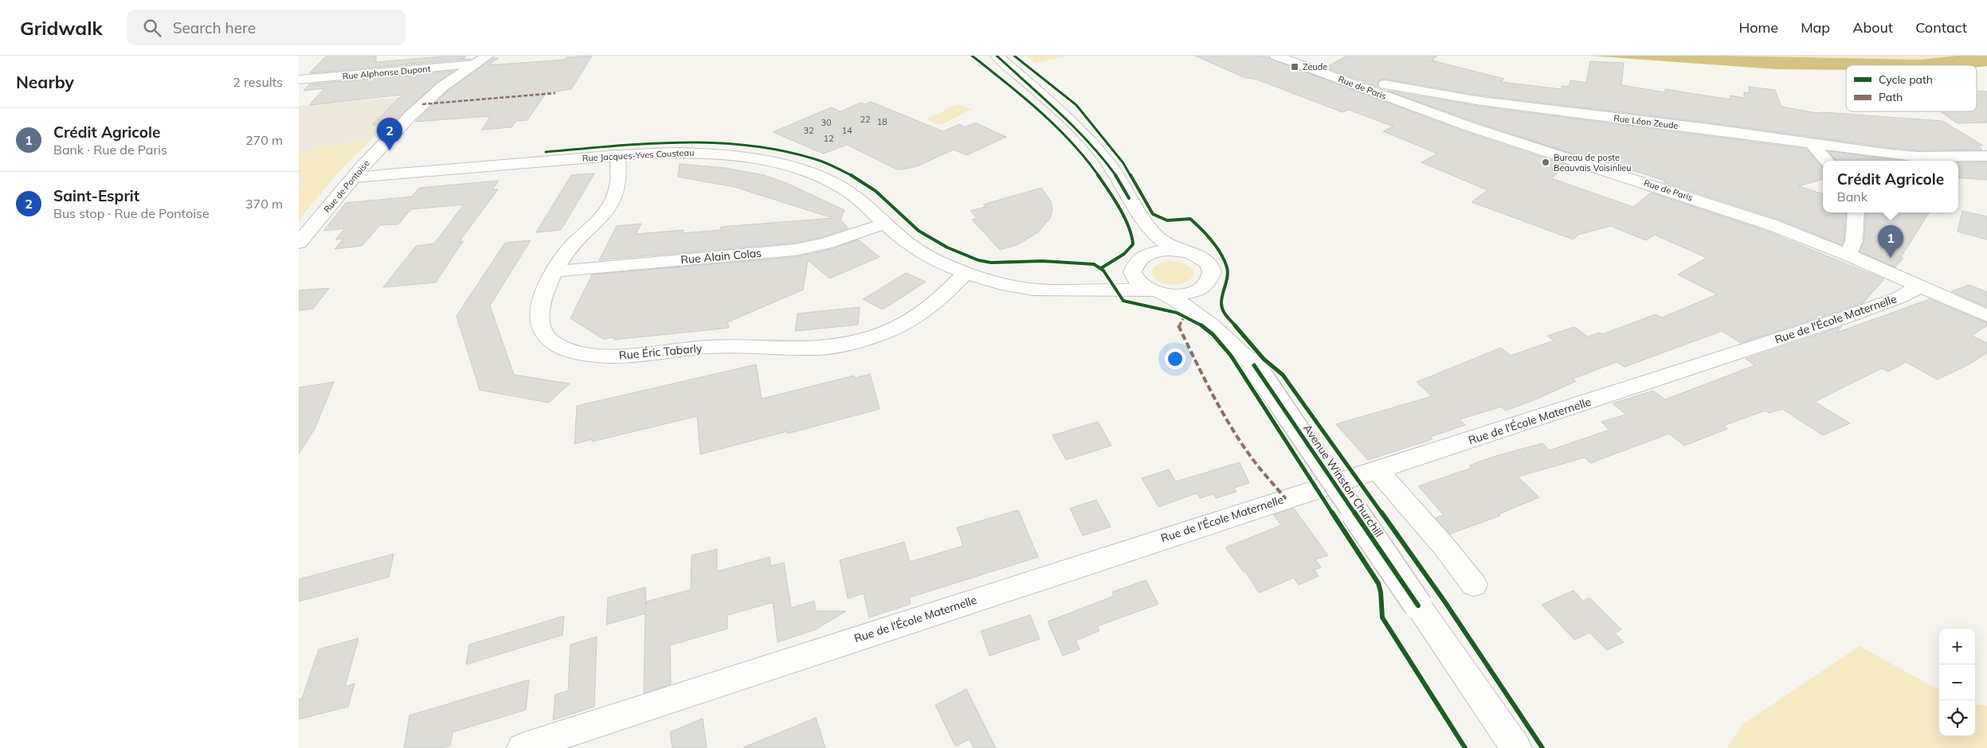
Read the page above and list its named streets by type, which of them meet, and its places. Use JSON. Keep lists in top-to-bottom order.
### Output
{
  "streets": {
    "street": [
      "Rue Alphonse Dupont",
      "Rue de Paris",
      "Rue Léon Zeude",
      "Rue Jacques-Yves Cousteau",
      "Rue de Pontoise",
      "Rue Alain Colas",
      "Rue de l'École Maternelle",
      "Rue Éric Tabarly",
      "Avenue Winston Churchill"
    ]
  },
  "crossings": [
    ["Rue Alphonse Dupont", "Rue de Pontoise"],
    ["Rue de Paris", "Rue Léon Zeude"],
    ["Rue de Paris", "Rue de l'École Maternelle"],
    ["Rue Jacques-Yves Cousteau", "Rue de Pontoise"],
    ["Rue Jacques-Yves Cousteau", "Rue Alain Colas"],
    ["Rue Jacques-Yves Cousteau", "Rue Éric Tabarly"],
    ["Rue Jacques-Yves Cousteau", "Avenue Winston Churchill"],
    ["Rue Alain Colas", "Rue Éric Tabarly"]
  ],
  "places": {
    "transit": ["Zeude"],
    "other": ["Bureau de poste Beauvais Voisinlieu"]
  },
  "house_numbers": [
    "22",
    "18",
    "30",
    "32",
    "14",
    "12"
  ],
  "legend": ["Cycle path", "Path"],
  "page": {
    "header": "Gridwalk",
    "search": "Search here",
    "nav": [
      "Home",
      "Map",
      "About",
      "Contact"
    ],
    "heading": ["Nearby", "2 results"],
    "list": [
      {
        "mark": "1",
        "name": "Crédit Agricole",
        "note": "Bank · Rue de Paris",
        "value": "270 m"
      },
      {
        "mark": "2",
        "name": "Saint-Esprit",
        "note": "Bus stop · Rue de Pontoise",
        "value": "370 m"
      }
    ],
    "pins": ["2", "1"],
    "popup": ["Crédit Agricole", "Bank"],
    "map_buttons": ["+", "−"]
  }
}
